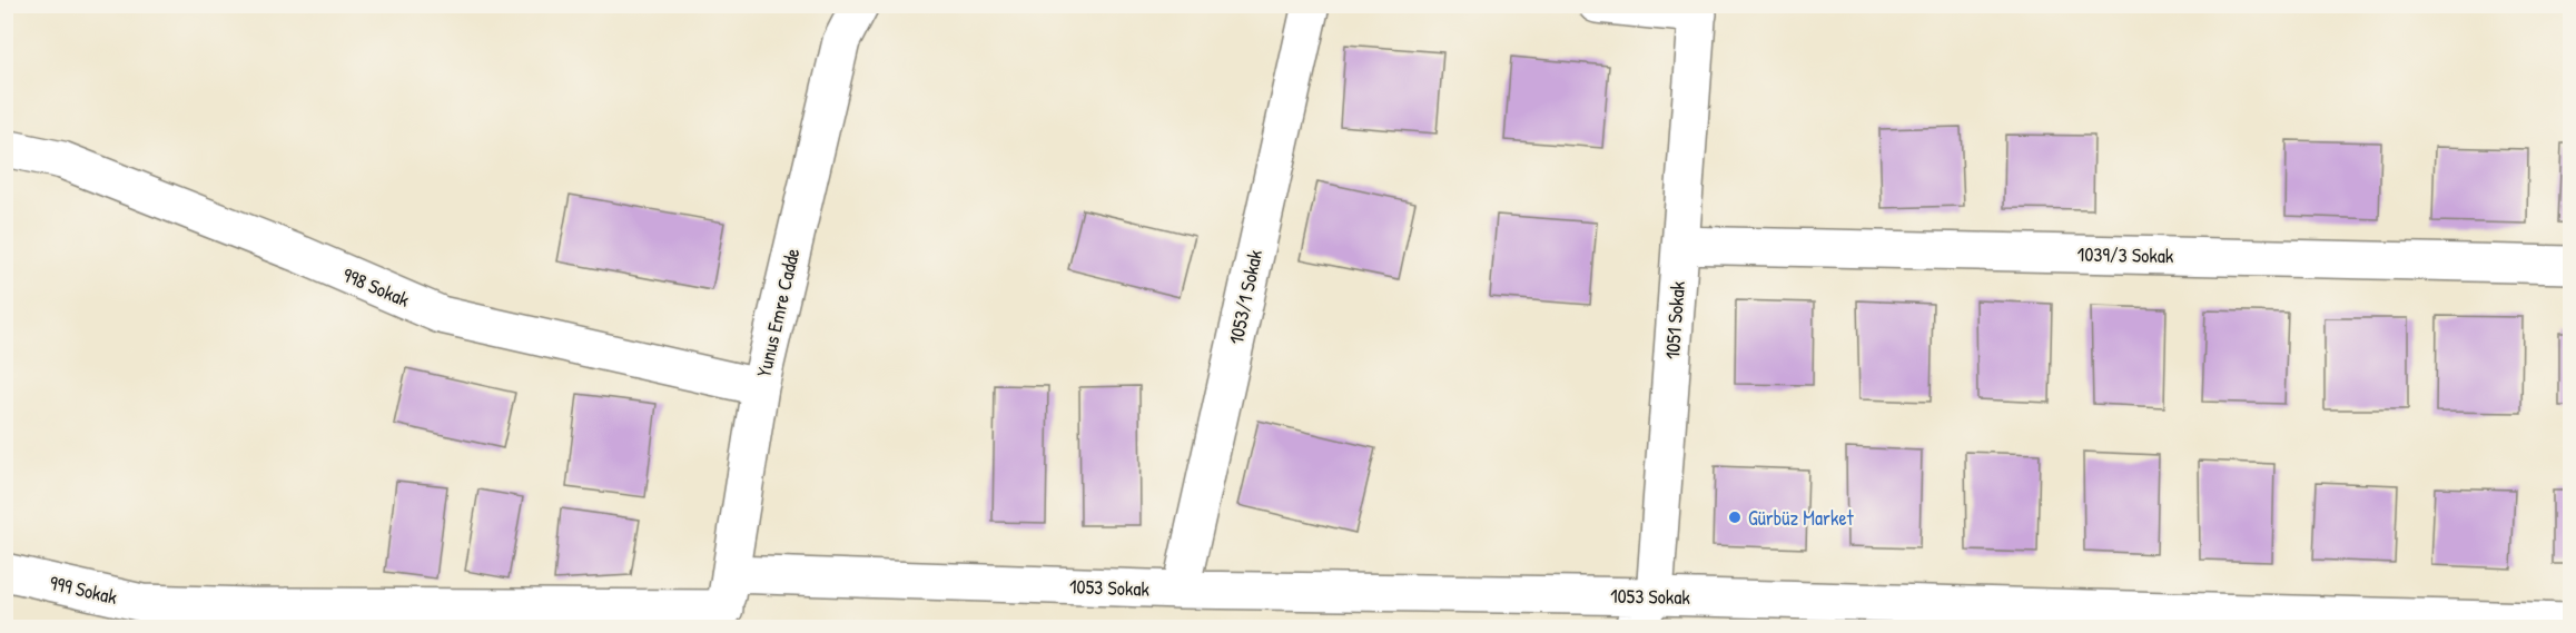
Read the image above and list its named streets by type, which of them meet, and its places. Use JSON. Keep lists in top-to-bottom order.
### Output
{
  "streets": {
    "street": [
      "1039/3 Sokak",
      "998 Sokak",
      "1053/1 Sokak",
      "Yunus Emre Cadde",
      "1051 Sokak",
      "1053 Sokak",
      "999 Sokak"
    ]
  },
  "crossings": [
    ["1039/3 Sokak", "1051 Sokak"],
    ["998 Sokak", "Yunus Emre Cadde"],
    ["1053/1 Sokak", "1053 Sokak"],
    ["Yunus Emre Cadde", "1053 Sokak"],
    ["Yunus Emre Cadde", "999 Sokak"],
    ["1051 Sokak", "1053 Sokak"],
    ["1053 Sokak", "999 Sokak"]
  ],
  "places": ["Gürbüz Market"]
}
